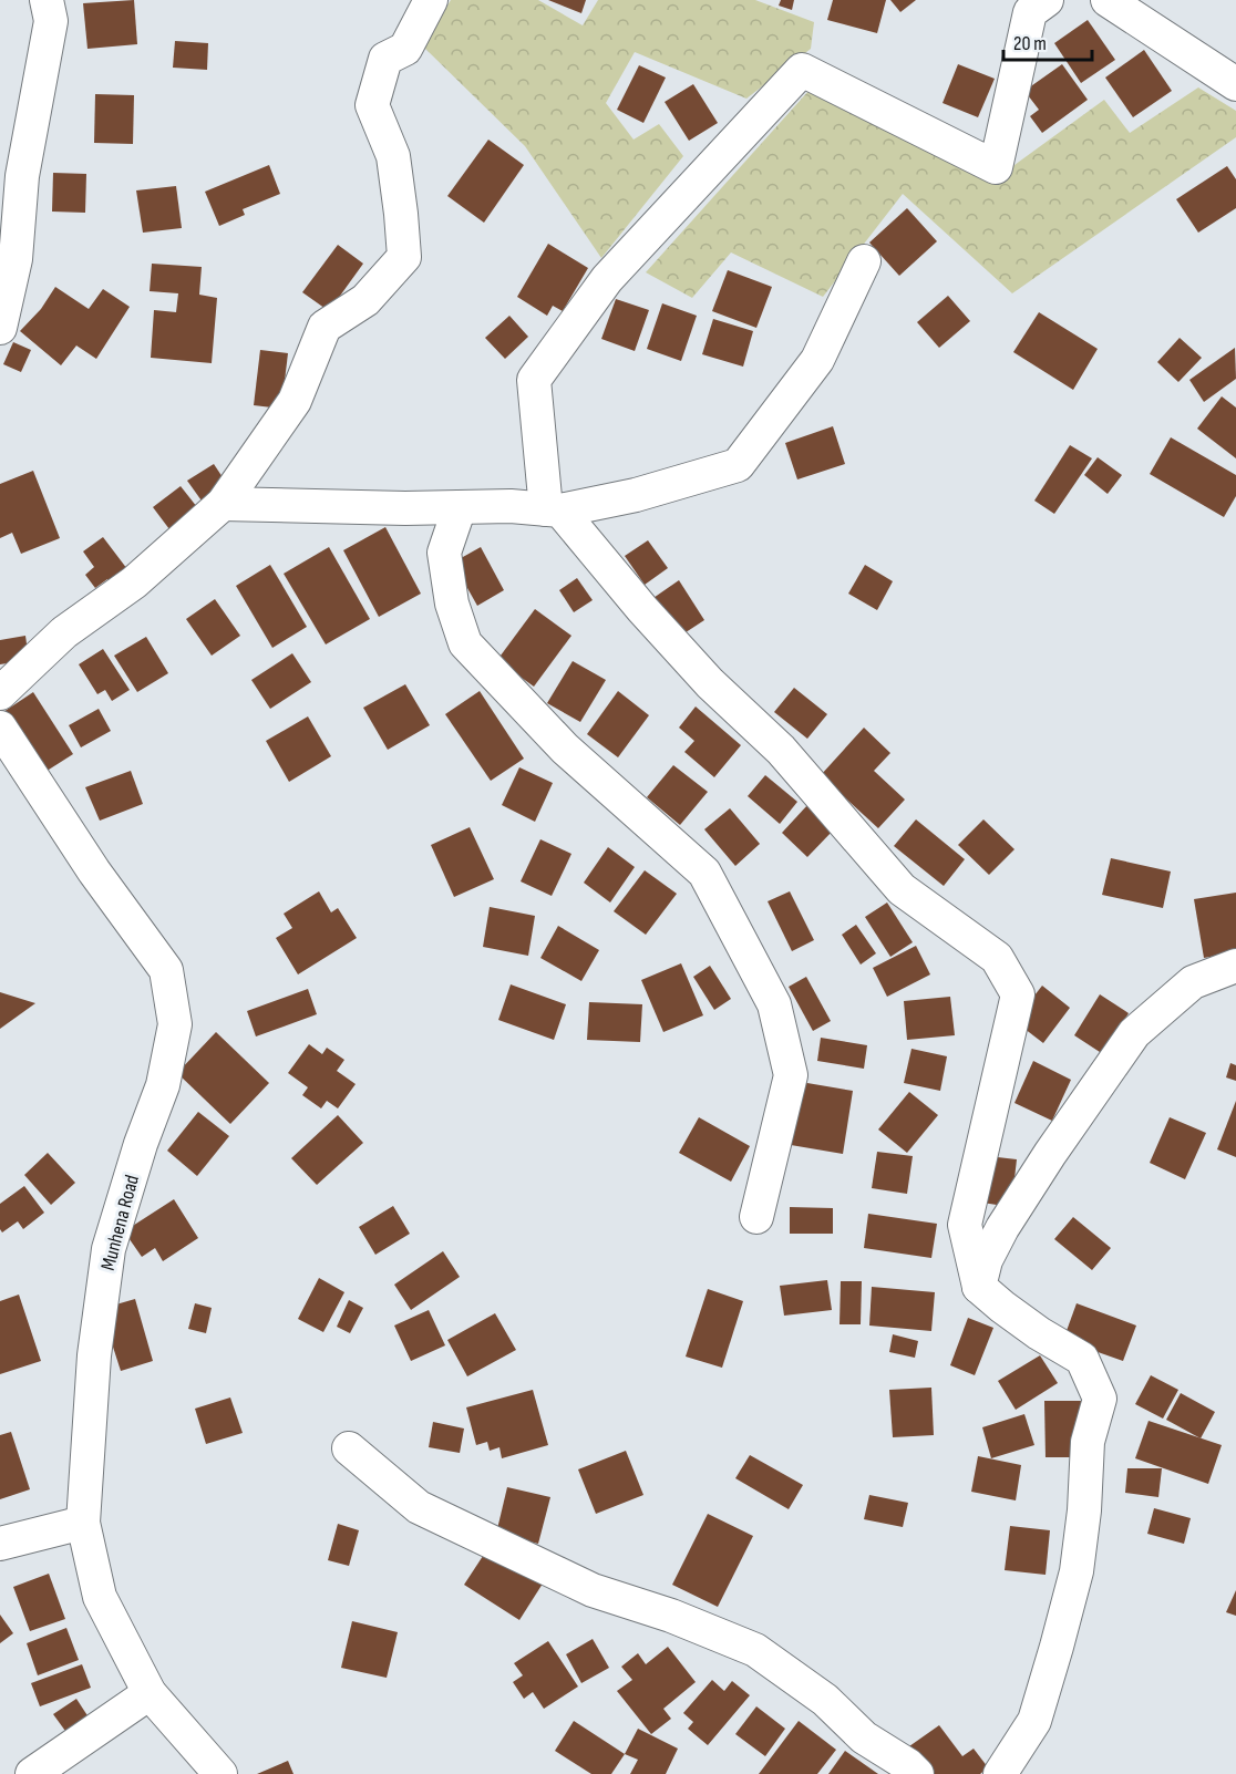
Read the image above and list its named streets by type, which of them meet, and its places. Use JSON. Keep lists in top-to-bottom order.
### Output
{
  "streets": {
    "street": ["Munhena Road"]
  },
  "scale_bar": "20 m"
}
